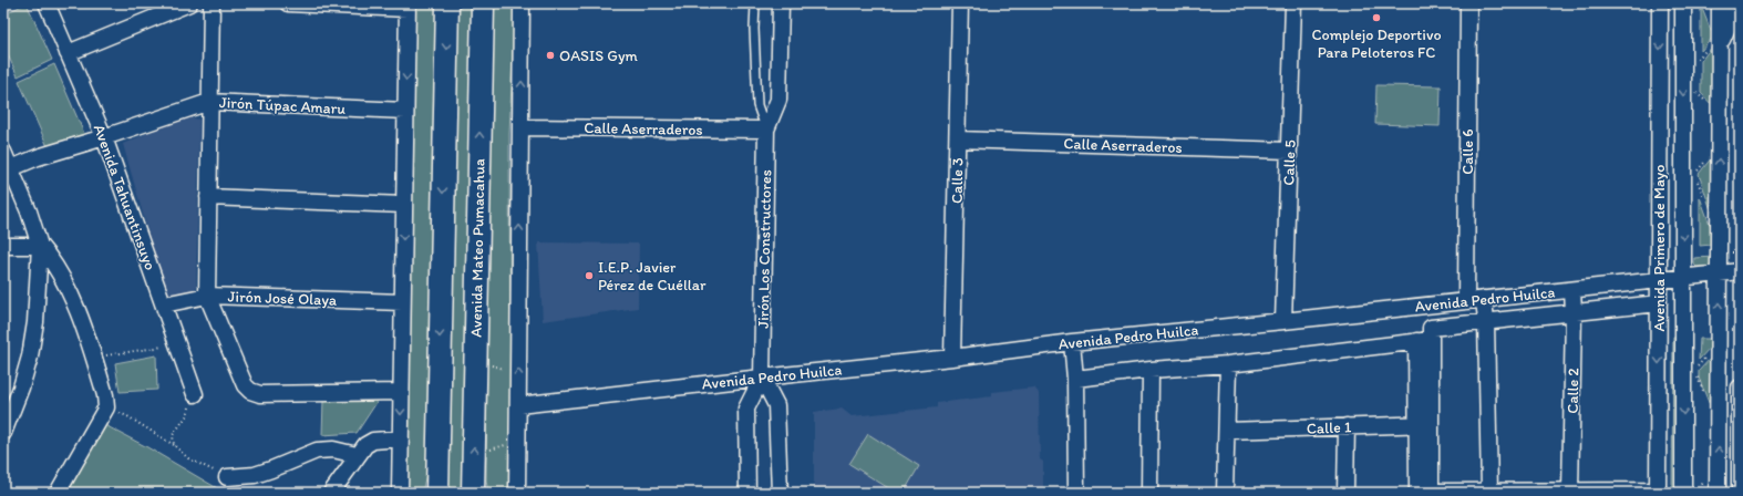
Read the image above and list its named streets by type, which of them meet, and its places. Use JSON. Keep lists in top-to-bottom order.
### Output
{
  "streets": {
    "main road": ["Avenida Mateo Pumacahua"],
    "street": [
      "Jirón Túpac Amaru",
      "Calle Aserraderos",
      "Calle 6",
      "Calle 5",
      "Calle 3",
      "Avenida Tahuantinsuyo",
      "Avenida Primero de Mayo",
      "Jirón Los Constructores",
      "Jirón José Olaya",
      "Avenida Pedro Huilca",
      "Calle 2",
      "Calle 1"
    ]
  },
  "crossings": [
    ["Jirón Túpac Amaru", "Avenida Tahuantinsuyo"],
    ["Calle Aserraderos", "Calle 5"],
    ["Calle Aserraderos", "Calle 3"],
    ["Calle Aserraderos", "Jirón Los Constructores"],
    ["Calle 6", "Avenida Pedro Huilca"],
    ["Calle 5", "Avenida Pedro Huilca"],
    ["Calle 3", "Avenida Pedro Huilca"],
    ["Avenida Tahuantinsuyo", "Jirón José Olaya"],
    ["Avenida Primero de Mayo", "Avenida Pedro Huilca"],
    ["Jirón Los Constructores", "Avenida Pedro Huilca"],
    ["Avenida Pedro Huilca", "Calle 2"]
  ],
  "places": ["Complejo Deportivo Para Peloteros FC", "OASIS Gym", "I.E.P. Javier Pérez de Cuéllar"]
}
